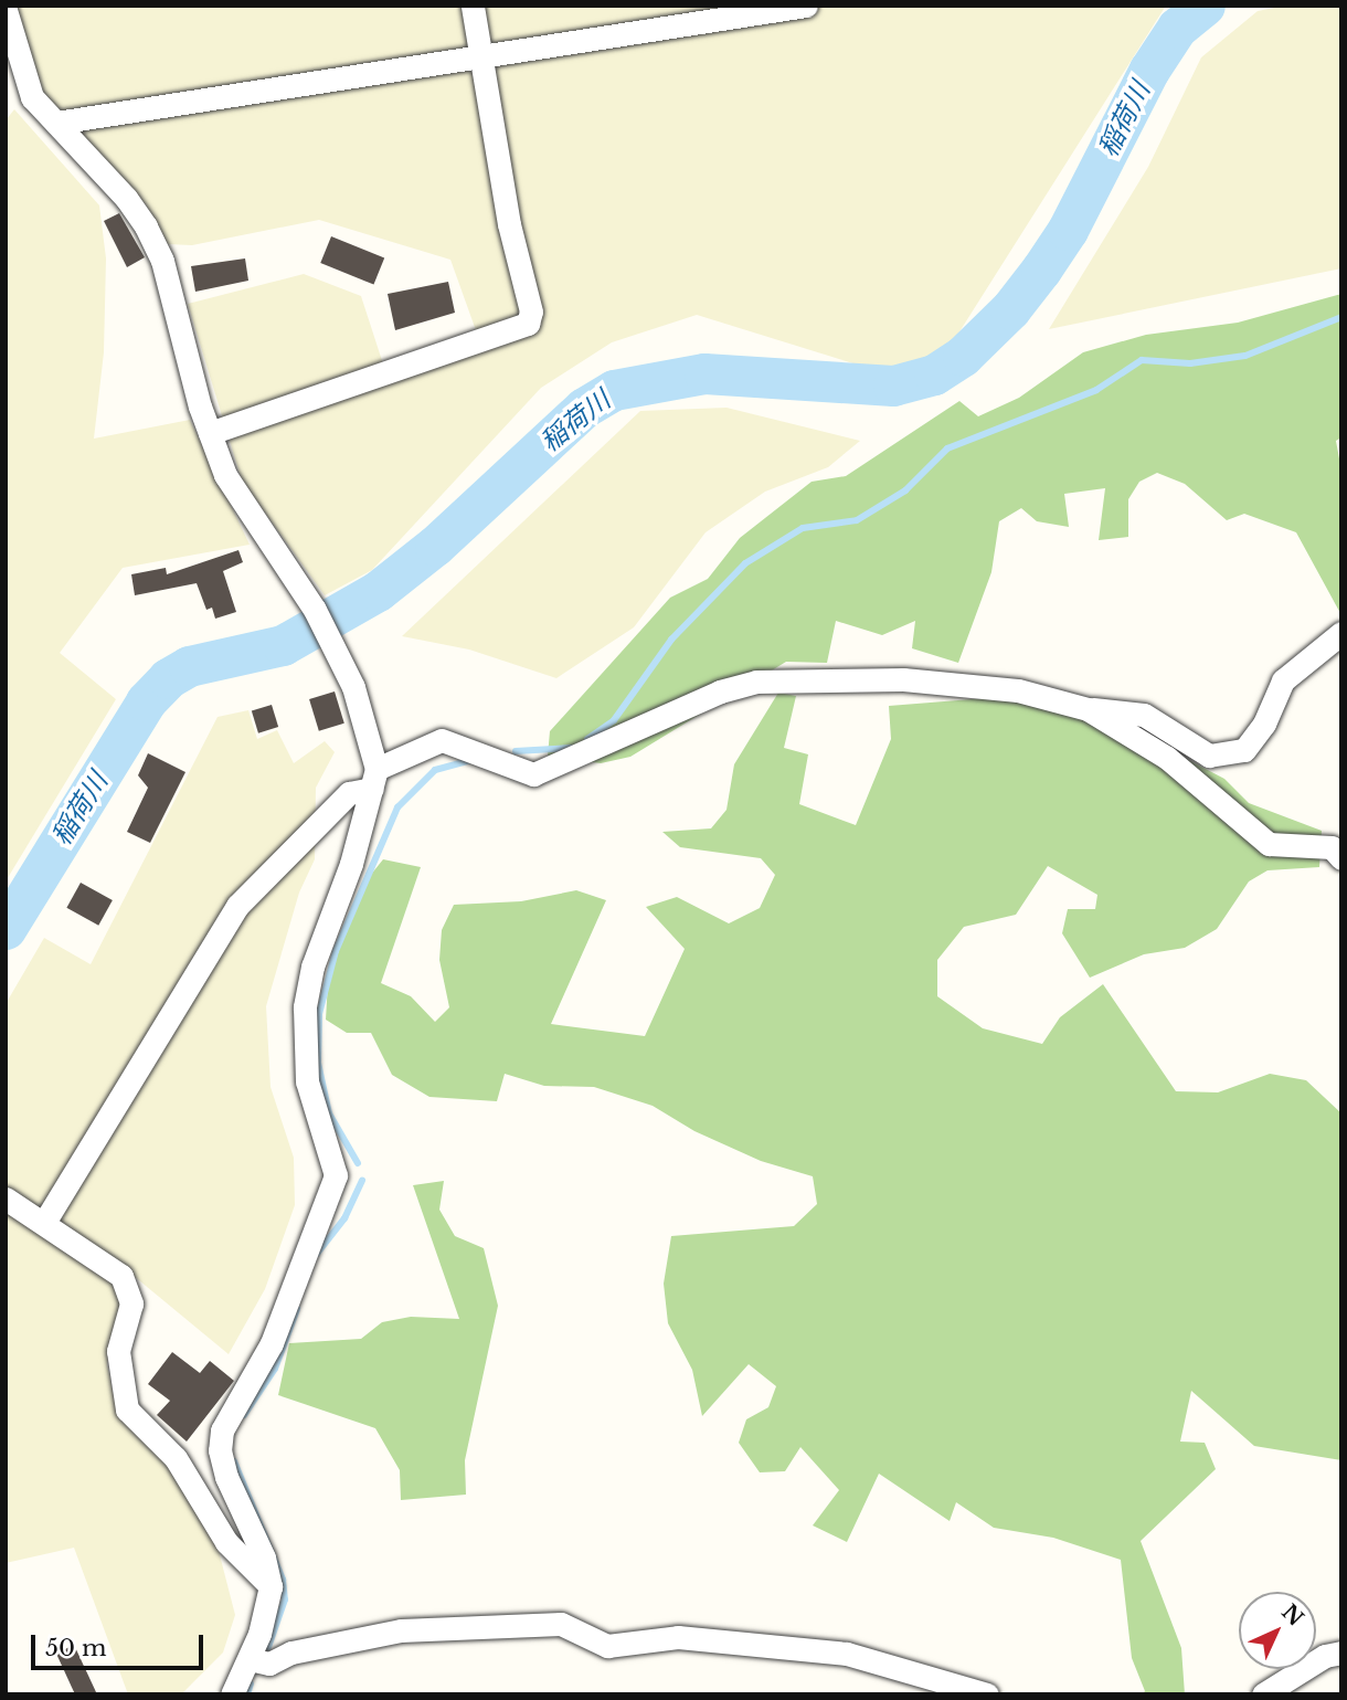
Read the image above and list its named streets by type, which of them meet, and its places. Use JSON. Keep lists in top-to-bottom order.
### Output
{
  "water": ["稲荷川"],
  "scale_bar": "50 m",
  "north": "top right"
}
